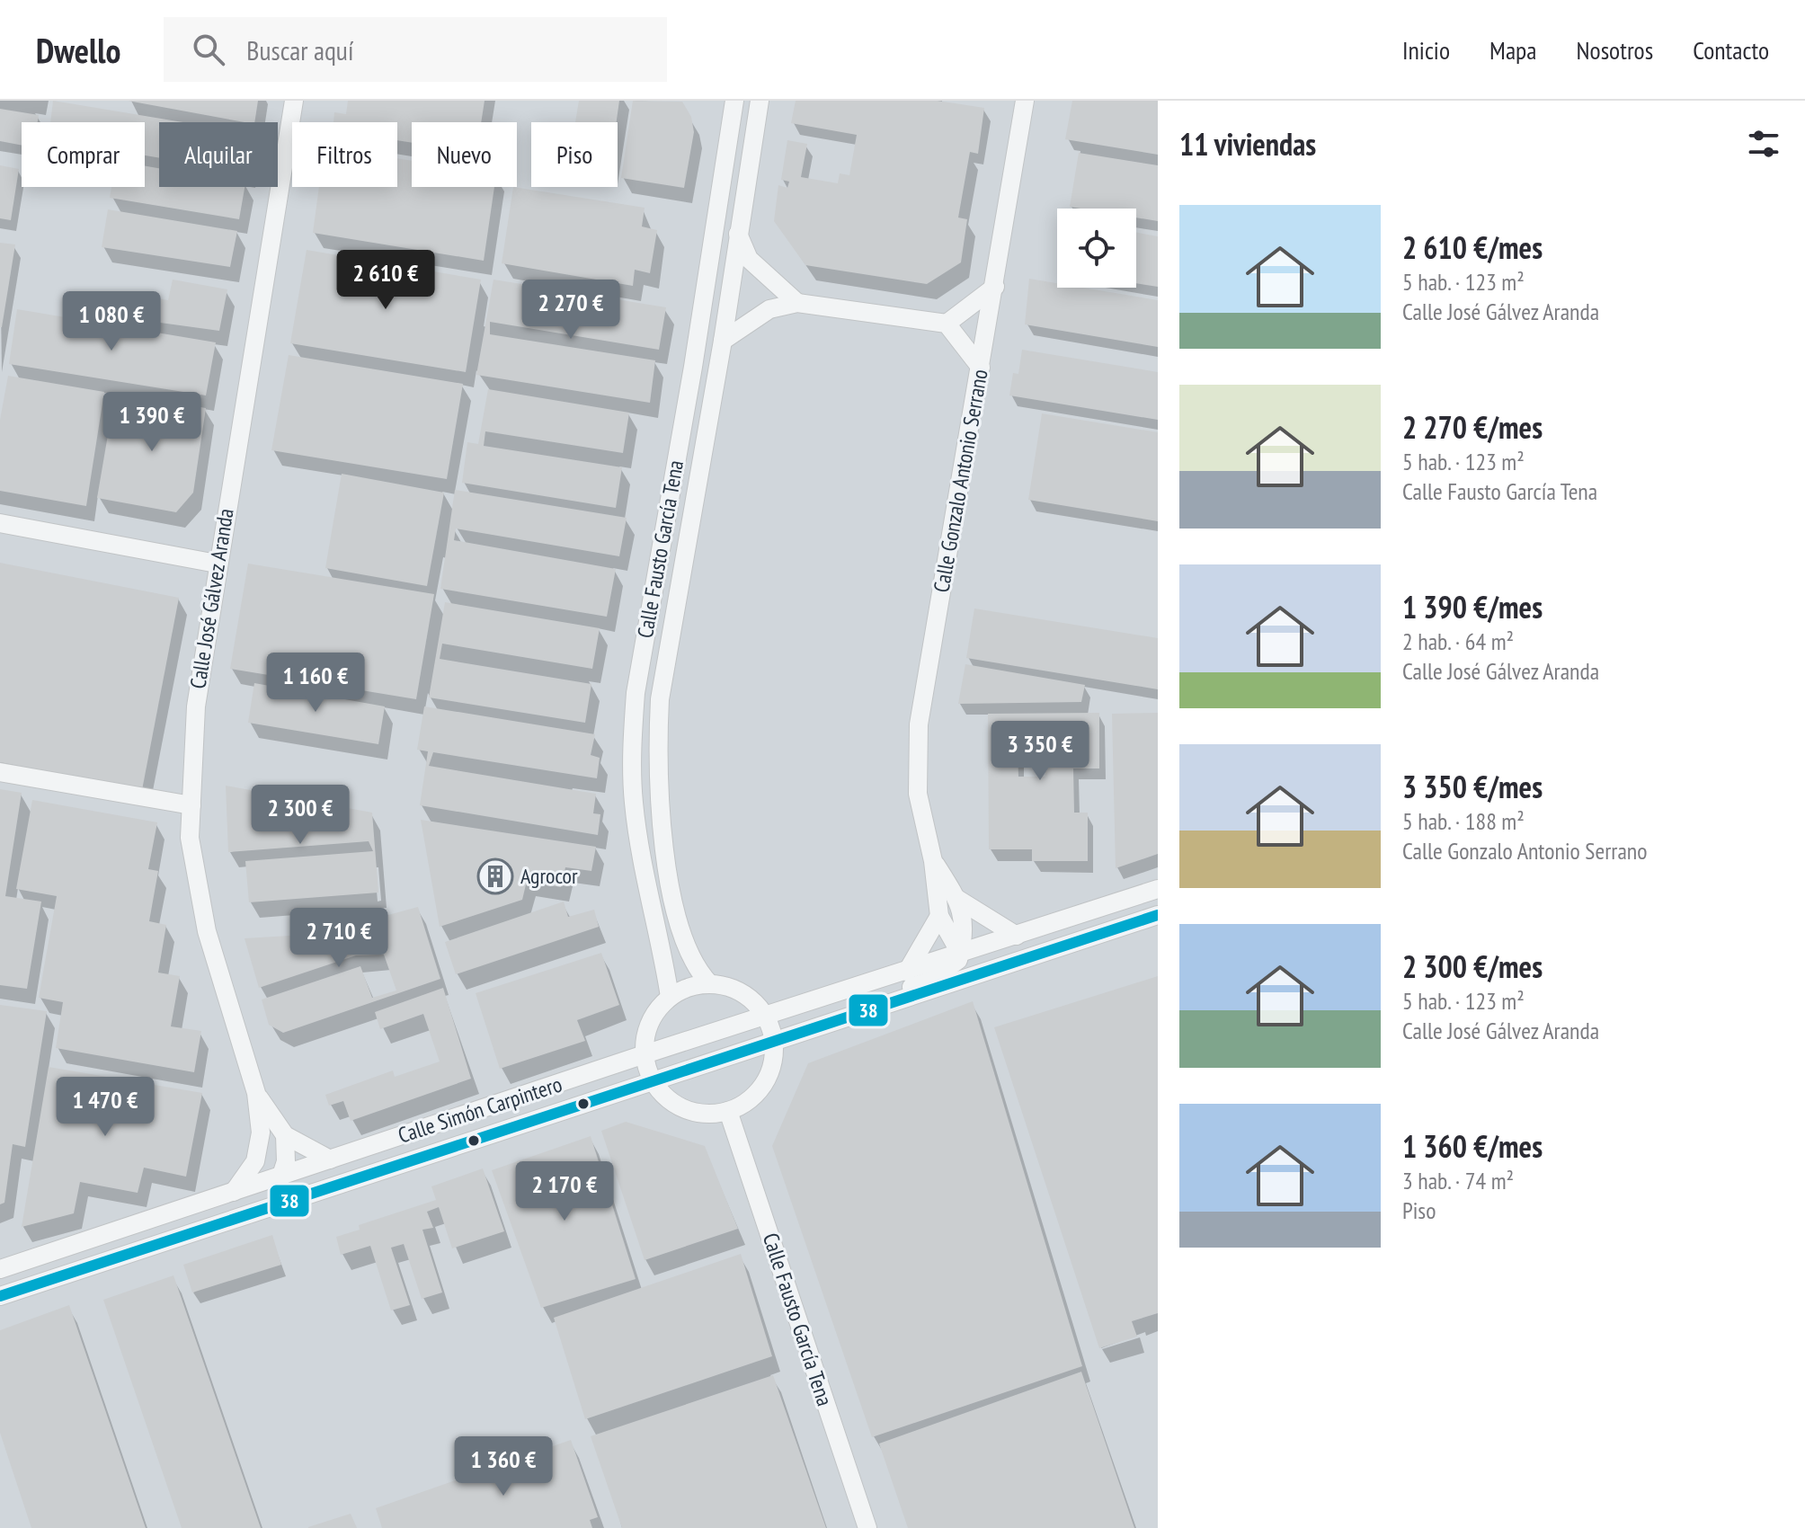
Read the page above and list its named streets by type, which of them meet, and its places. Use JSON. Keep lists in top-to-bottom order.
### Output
{
  "streets": {
    "street": [
      "Calle Gonzalo Antonio Serrano",
      "Calle Fausto García Tena",
      "Calle José Gálvez Aranda",
      "Calle Simón Carpintero"
    ]
  },
  "crossings": [
    ["Calle Gonzalo Antonio Serrano", "Calle Simón Carpintero"],
    ["Calle José Gálvez Aranda", "Calle Simón Carpintero"]
  ],
  "places": {
    "building": ["Agrocor"]
  },
  "lines": ["transit line 38"],
  "page": {
    "header": "Dwello",
    "search": "Buscar aquí",
    "nav": [
      "Inicio",
      "Mapa",
      "Nosotros",
      "Contacto"
    ],
    "heading": "11 viviendas",
    "chip": [
      "Comprar",
      "Alquilar",
      "Filtros",
      "Nuevo",
      "Piso"
    ],
    "list": [
      {
        "name": "2 610 €/mes",
        "note": "5 hab. · 123 m² · Calle José Gálvez Aranda"
      },
      {
        "name": "2 270 €/mes",
        "note": "5 hab. · 123 m² · Calle Fausto García Tena"
      },
      {
        "name": "1 390 €/mes",
        "note": "2 hab. · 64 m² · Calle José Gálvez Aranda"
      },
      {
        "name": "3 350 €/mes",
        "note": "5 hab. · 188 m² · Calle Gonzalo Antonio Serrano"
      },
      {
        "name": "2 300 €/mes",
        "note": "5 hab. · 123 m² · Calle José Gálvez Aranda"
      },
      {
        "name": "1 360 €/mes",
        "note": "3 hab. · 74 m² · Piso"
      }
    ],
    "price": [
      "2 610 €",
      "2 270 €",
      "1 080 €",
      "1 390 €",
      "1 160 €",
      "3 350 €",
      "2 300 €",
      "2 710 €",
      "1 470 €",
      "2 170 €",
      "1 360 €"
    ]
  }
}
